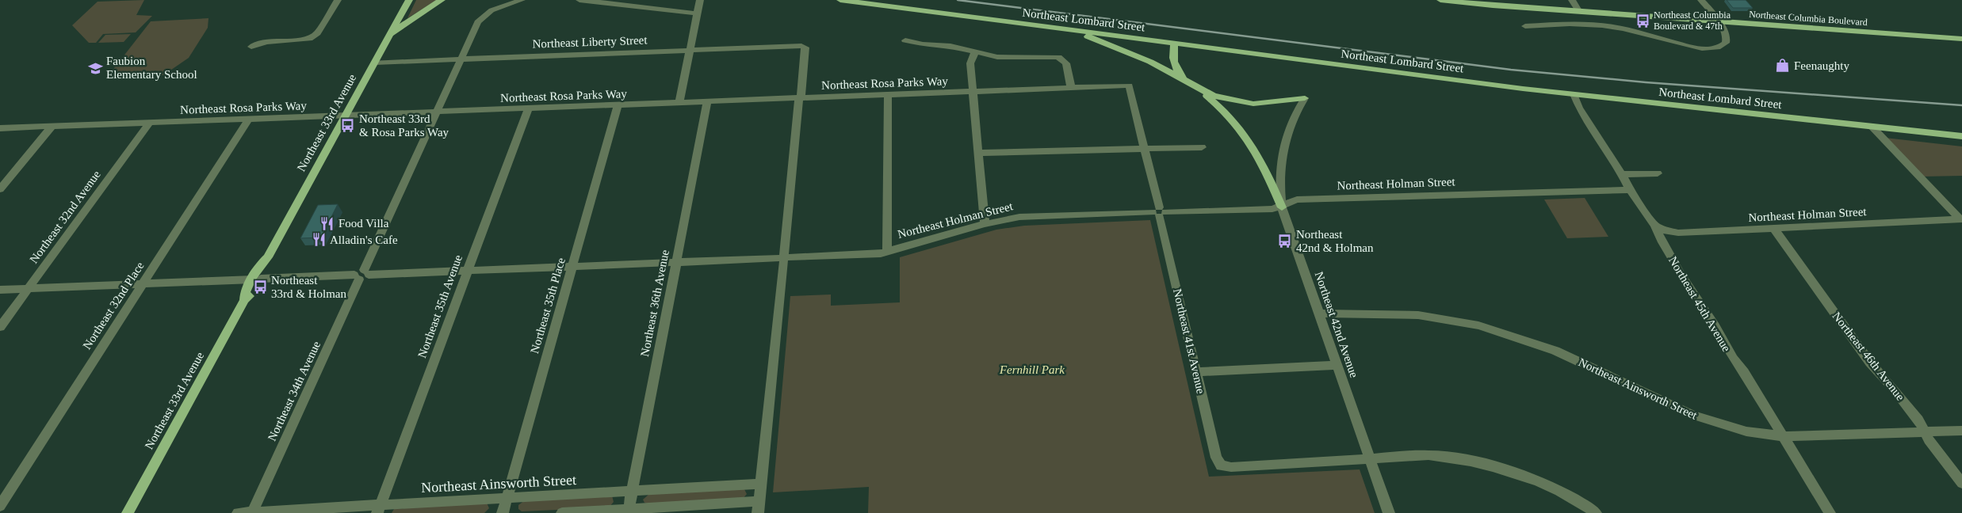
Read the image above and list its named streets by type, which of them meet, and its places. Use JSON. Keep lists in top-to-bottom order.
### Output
{
  "streets": {
    "main road": ["Northeast Columbia Boulevard", "Northeast Lombard Street", "Northeast 33rd Avenue"],
    "street": [
      "Northeast Liberty Street",
      "Northeast Rosa Parks Way",
      "Northeast Holman Street",
      "Northeast 32nd Avenue",
      "Northeast 36th Avenue",
      "Northeast 45th Avenue",
      "Northeast 32nd Place",
      "Northeast 35th Place",
      "Northeast 35th Avenue",
      "Northeast 42nd Avenue",
      "Northeast 41st Avenue",
      "Northeast 46th Avenue",
      "Northeast Ainsworth Street",
      "Northeast 34th Avenue"
    ]
  },
  "crossings": [
    ["Northeast Lombard Street", "Northeast 45th Avenue"],
    ["Northeast Liberty Street", "Northeast Rosa Parks Way"],
    ["Northeast Liberty Street", "Northeast 33rd Avenue"],
    ["Northeast Liberty Street", "Northeast 34th Avenue"],
    ["Northeast Rosa Parks Way", "Northeast 33rd Avenue"],
    ["Northeast Rosa Parks Way", "Northeast 32nd Avenue"],
    ["Northeast Rosa Parks Way", "Northeast 36th Avenue"],
    ["Northeast Rosa Parks Way", "Northeast 32nd Place"],
    ["Northeast Rosa Parks Way", "Northeast 35th Place"],
    ["Northeast Rosa Parks Way", "Northeast 35th Avenue"],
    ["Northeast Rosa Parks Way", "Northeast 41st Avenue"],
    ["Northeast Rosa Parks Way", "Northeast 34th Avenue"],
    ["Northeast 33rd Avenue", "Northeast Holman Street"],
    ["Northeast Holman Street", "Northeast 32nd Avenue"],
    ["Northeast Holman Street", "Northeast 36th Avenue"],
    ["Northeast Holman Street", "Northeast 45th Avenue"],
    ["Northeast Holman Street", "Northeast 32nd Place"],
    ["Northeast Holman Street", "Northeast 35th Place"],
    ["Northeast Holman Street", "Northeast 35th Avenue"],
    ["Northeast Holman Street", "Northeast 42nd Avenue"],
    ["Northeast Holman Street", "Northeast 41st Avenue"],
    ["Northeast Holman Street", "Northeast 46th Avenue"],
    ["Northeast Holman Street", "Northeast 34th Avenue"],
    ["Northeast 36th Avenue", "Northeast Ainsworth Street"],
    ["Northeast 45th Avenue", "Northeast Ainsworth Street"],
    ["Northeast 35th Place", "Northeast Ainsworth Street"],
    ["Northeast 35th Avenue", "Northeast Ainsworth Street"],
    ["Northeast 42nd Avenue", "Northeast 41st Avenue"],
    ["Northeast 42nd Avenue", "Northeast Ainsworth Street"],
    ["Northeast 46th Avenue", "Northeast Ainsworth Street"],
    ["Northeast Ainsworth Street", "Northeast 34th Avenue"]
  ],
  "parks": ["Fernhill Park"],
  "places": {
    "bus stop": [
      "Northeast Columbia Boulevard & 47th",
      "Northeast 33rd & Rosa Parks Way",
      "Northeast 42nd & Holman",
      "Northeast 33rd & Holman"
    ],
    "shop": ["Feenaughty"],
    "school or university": ["Faubion Elementary School"],
    "restaurant": ["Food Villa", "Alladin's Cafe"]
  }
}
